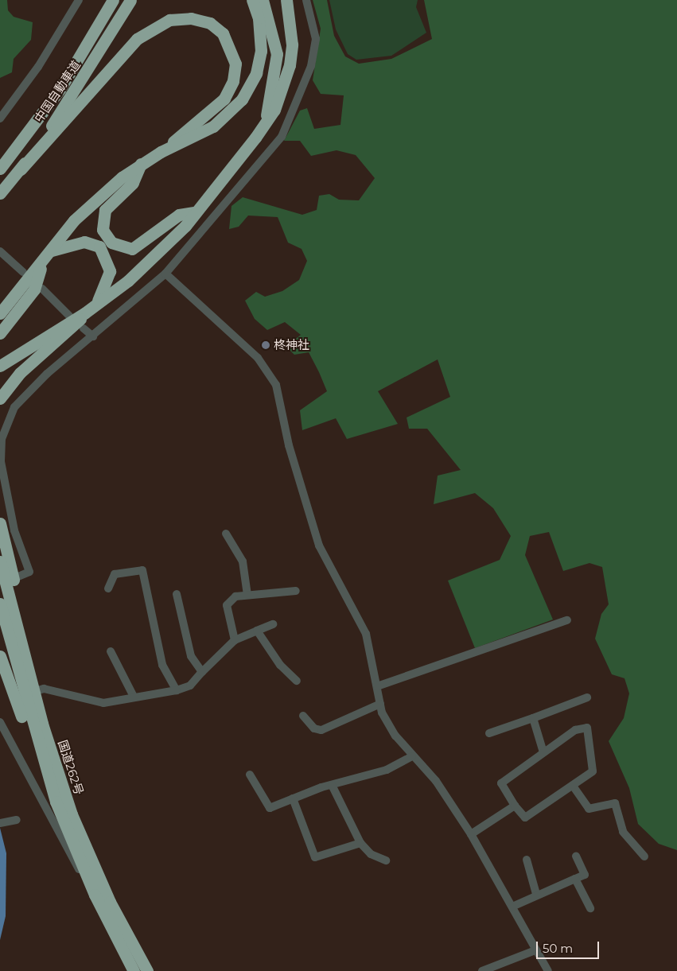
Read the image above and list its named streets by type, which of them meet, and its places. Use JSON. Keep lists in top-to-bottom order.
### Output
{
  "streets": {
    "highway": ["中国自動車道", "国道262号"]
  },
  "places": ["柊神社"],
  "scale_bar": "50 m"
}
